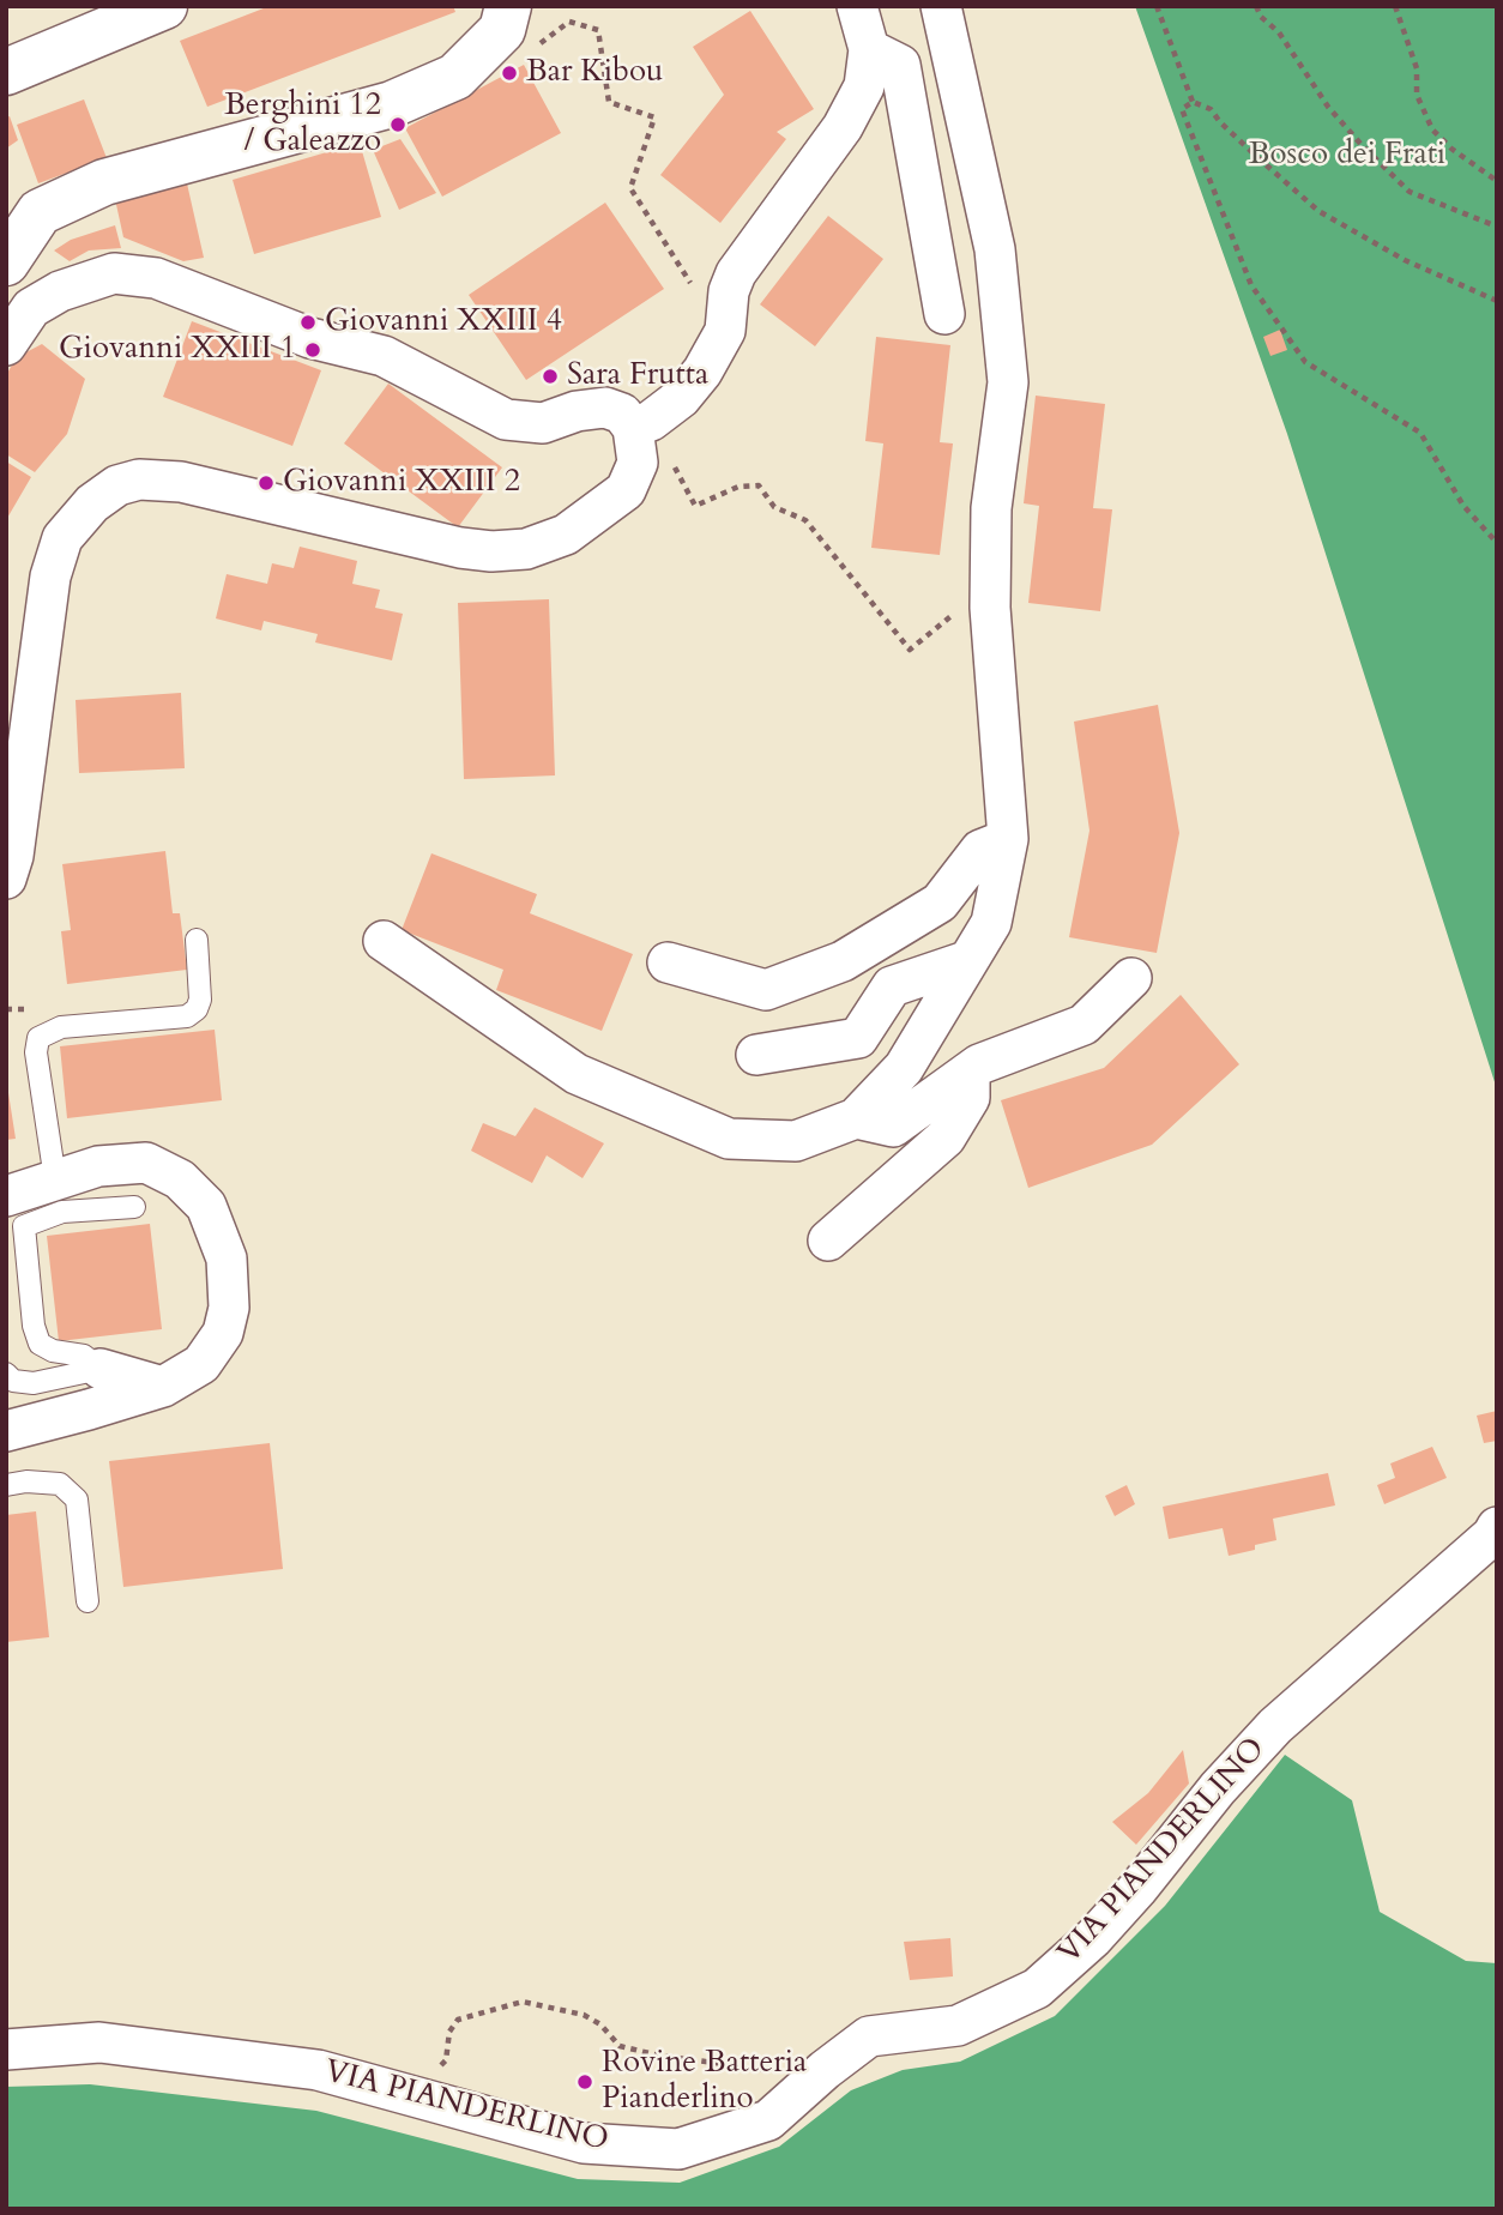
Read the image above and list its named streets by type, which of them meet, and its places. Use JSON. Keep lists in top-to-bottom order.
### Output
{
  "streets": {
    "street": ["VIA PIANDERLINO"]
  },
  "parks": ["Bosco dei Frati"],
  "places": [
    "Bar Kibou",
    "Berghini 12 / Galeazzo",
    "Giovanni XXIII 4",
    "Giovanni XXIII 1",
    "Sara Frutta",
    "Giovanni XXIII 2",
    "Rovine Batteria Pianderlino"
  ]
}
